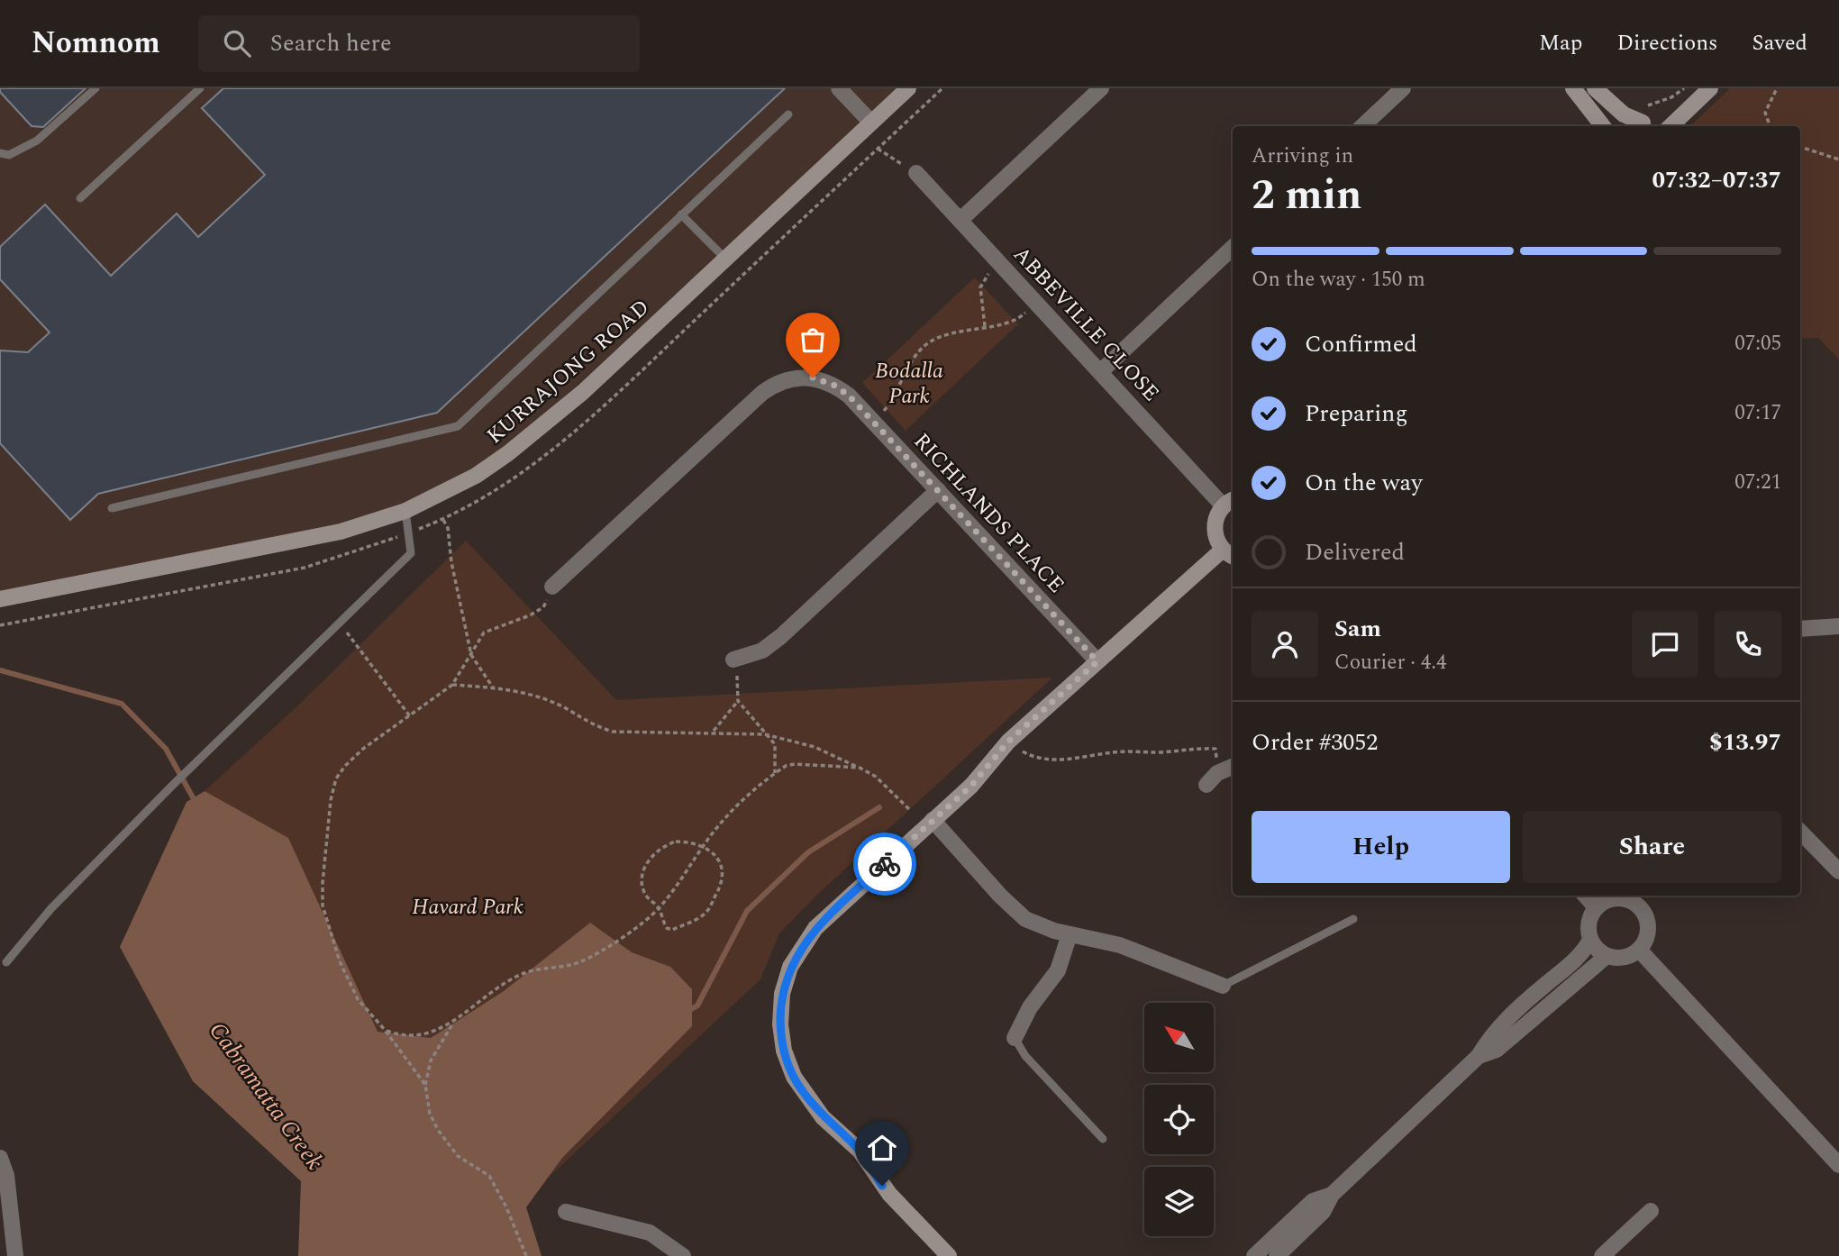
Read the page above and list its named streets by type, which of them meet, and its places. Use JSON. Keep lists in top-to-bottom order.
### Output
{
  "streets": {
    "street": ["ABBEVILLE CLOSE", "KURRAJONG ROAD", "RICHLANDS PLACE"]
  },
  "water": ["Cabramatta Creek"],
  "parks": ["Bodalla Park", "Havard Park"],
  "north": "top left",
  "page": {
    "header": "Nomnom",
    "search": "Search here",
    "nav": ["Map", "Directions", "Saved"],
    "heading": ["2 min", "Arriving in", "07:32–07:37"],
    "panel": [
      "Sam",
      "Courier · 4.4",
      "Order #3052",
      "$13.97"
    ],
    "bar": "On the way · 150 m",
    "list": [
      ["Confirmed", "07:05"],
      ["Preparing", "07:17"],
      ["On the way", "07:21"],
      "Delivered"
    ],
    "buttons": ["Help", "Share"]
  }
}
